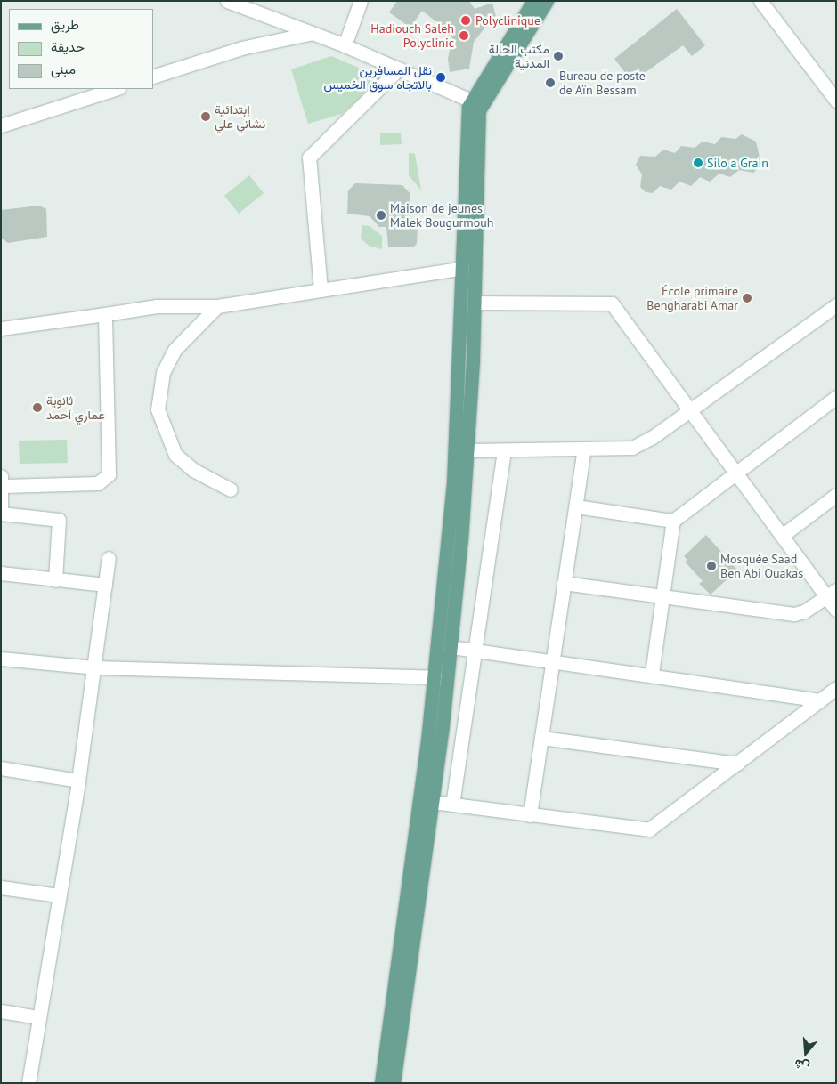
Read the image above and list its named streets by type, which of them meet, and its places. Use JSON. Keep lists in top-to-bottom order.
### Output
{
  "places": [
    "Polyclinique",
    "Hadiouch Saleh Polyclinic",
    "مكتب الحالة المدنية",
    "نقل المسافرين بالاتجاه سوق الخميس",
    "Bureau de poste de Aïn Bessam",
    "إبتدائية نشاني علي",
    "Silo a Grain",
    "Maison de jeunes Malek Bougurmouh",
    "École primaire Bengharabi Amar",
    "ثانوية عماري أحمد",
    "Mosquée Saad Ben Abi Ouakas"
  ],
  "legend": ["طريق", "حديقة", "مبنى"],
  "north": "bottom"
}
